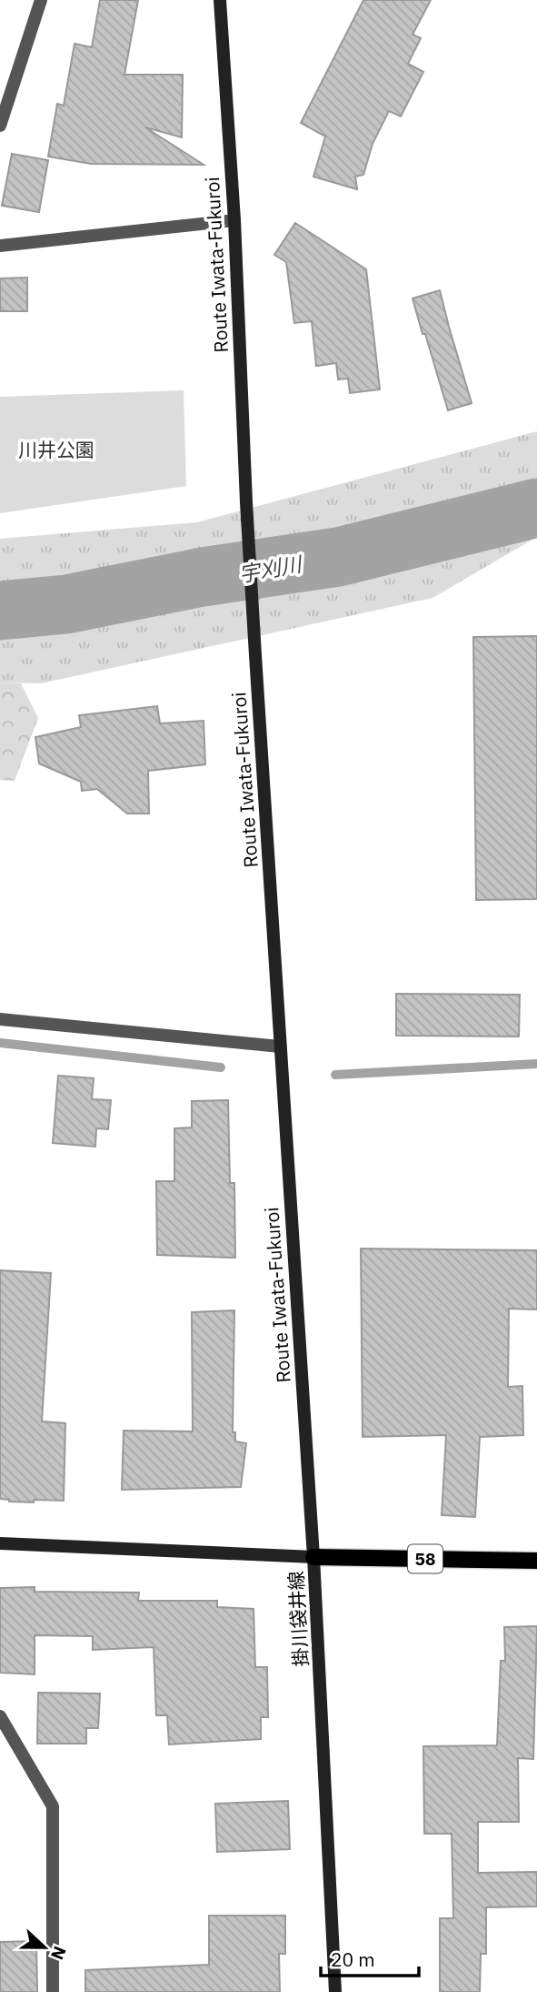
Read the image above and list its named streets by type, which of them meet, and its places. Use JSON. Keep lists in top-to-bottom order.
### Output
{
  "streets": {
    "main road": ["Route Iwata-Fukuroi", "58", "掛川袋井線"]
  },
  "crossings": [
    ["Route Iwata-Fukuroi", "58"],
    ["Route Iwata-Fukuroi", "掛川袋井線"],
    ["58", "掛川袋井線"]
  ],
  "water": ["宇刈川"],
  "parks": ["川井公園"],
  "scale_bar": "20 m",
  "north": "right"
}
